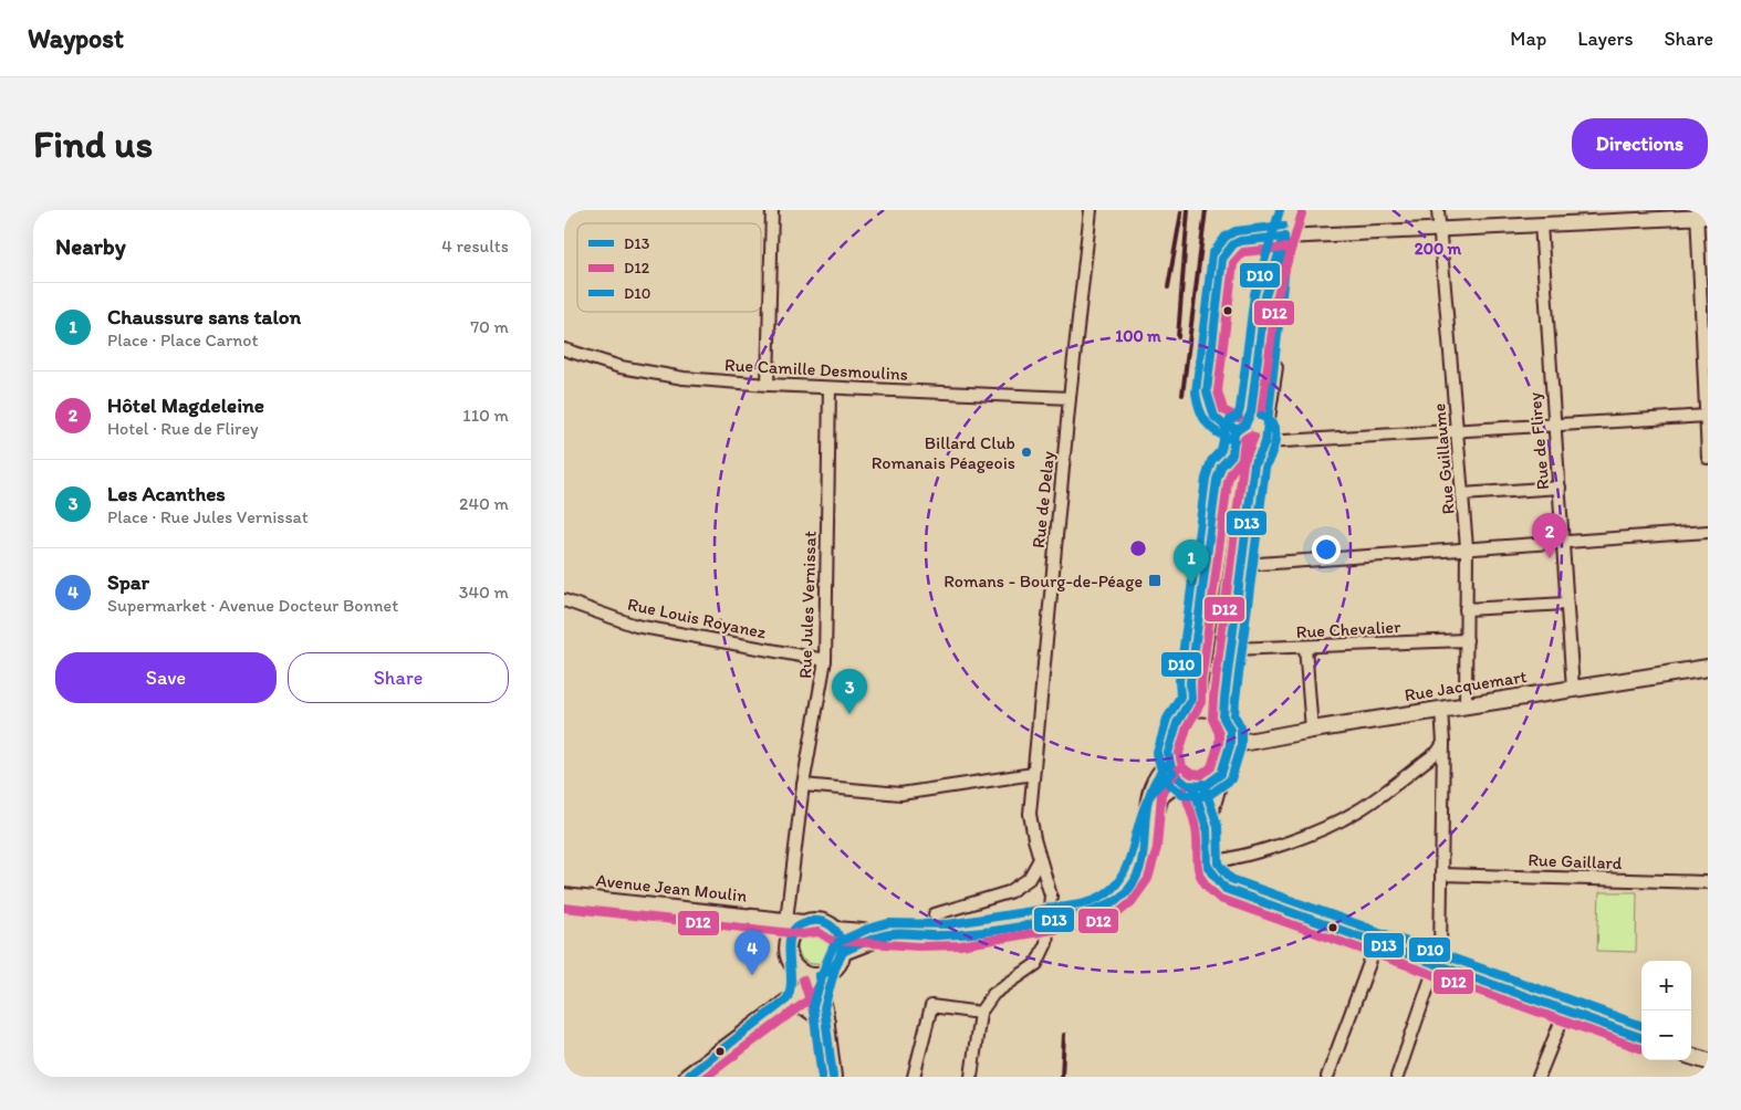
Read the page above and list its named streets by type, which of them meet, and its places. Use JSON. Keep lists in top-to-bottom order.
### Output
{
  "streets": {
    "main road": ["Rue Jacquemart", "Avenue Jean Moulin"],
    "street": [
      "Rue Camille Desmoulins",
      "Rue de Flirey",
      "Rue Guillaume",
      "Rue de Delay",
      "Rue Jules Vernissat",
      "Rue Louis Royanez",
      "Rue Chevalier",
      "Rue Gaillard"
    ]
  },
  "crossings": [
    ["Rue Camille Desmoulins", "Rue de Delay"],
    ["Rue Camille Desmoulins", "Rue Jules Vernissat"],
    ["Rue de Flirey", "Rue Jacquemart"],
    ["Rue Guillaume", "Rue Chevalier"],
    ["Rue Guillaume", "Rue Jacquemart"],
    ["Rue Jules Vernissat", "Rue Louis Royanez"],
    ["Rue Jules Vernissat", "Avenue Jean Moulin"]
  ],
  "places": {
    "other": ["Billard Club Romanais Péageois"],
    "transit": ["Romans - Bourg-de-Péage"]
  },
  "lines": ["transit line D10", "transit line D12", "transit line D13"],
  "legend": ["D13", "D12", "D10"],
  "page": {
    "header": "Waypost",
    "nav": ["Map", "Layers", "Share"],
    "buttons": [
      "Directions",
      ["Save", "Share"]
    ],
    "title": "Find us",
    "heading": ["Nearby", "4 results"],
    "list": [
      {
        "mark": "1",
        "name": "Chaussure sans talon",
        "note": "Place · Place Carnot",
        "value": "70 m"
      },
      {
        "mark": "2",
        "name": "Hôtel Magdeleine",
        "note": "Hotel · Rue de Flirey",
        "value": "110 m"
      },
      {
        "mark": "3",
        "name": "Les Acanthes",
        "note": "Place · Rue Jules Vernissat",
        "value": "240 m"
      },
      {
        "mark": "4",
        "name": "Spar",
        "note": "Supermarket · Avenue Docteur Bonnet",
        "value": "340 m"
      }
    ],
    "pins": [
      "2",
      "1",
      "3",
      "4"
    ],
    "map_buttons": ["+", "−"]
  },
  "rings": ["200 m", "100 m"]
}
